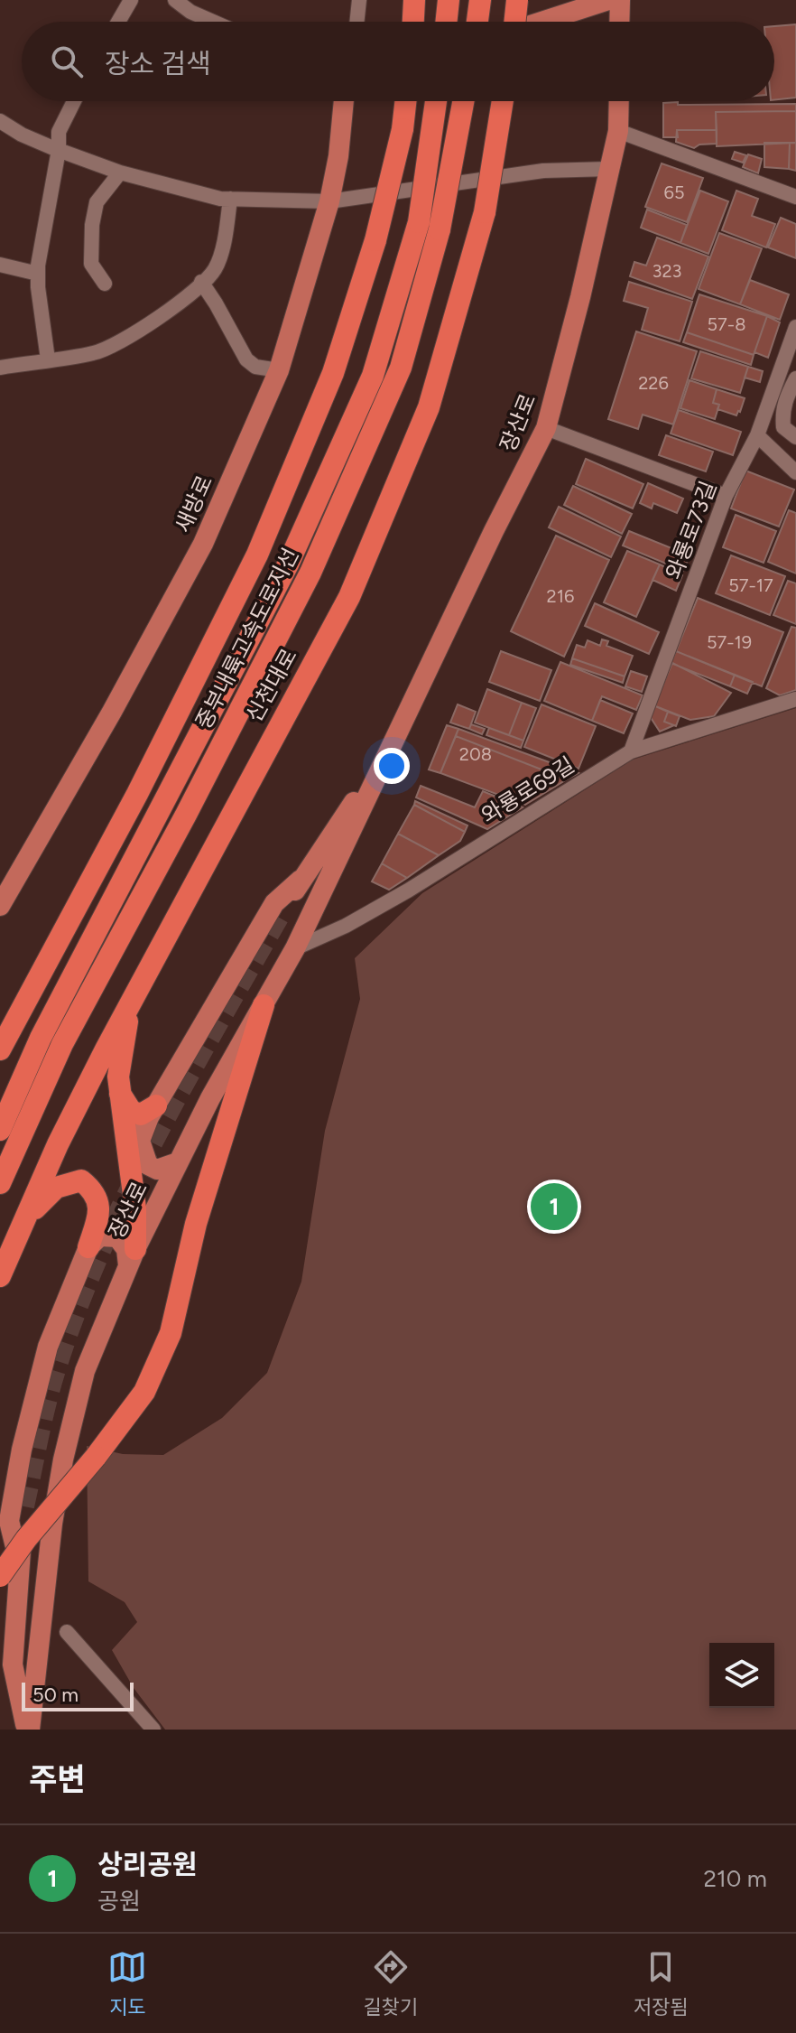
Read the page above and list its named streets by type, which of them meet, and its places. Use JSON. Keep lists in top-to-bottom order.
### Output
{
  "streets": {
    "highway": ["중부내륙고속도로지선", "신천대로"],
    "main road": ["장산로", "새방로"],
    "street": ["와룡로73길", "와룡로69길"]
  },
  "crossings": [
    ["장산로", "와룡로69길"],
    ["와룡로73길", "와룡로69길"]
  ],
  "house_numbers": [
    "65",
    "323",
    "57-8",
    "226",
    "57-17",
    "216",
    "57-19",
    "208"
  ],
  "scale_bar": "50 m",
  "page": {
    "search": "장소 검색",
    "pins": "1",
    "scale": "50 m",
    "heading": "주변",
    "list": [
      {
        "mark": "1",
        "name": "상리공원",
        "note": "공원",
        "value": "210 m"
      }
    ],
    "nav": ["지도", "길찾기", "저장됨"]
  }
}
